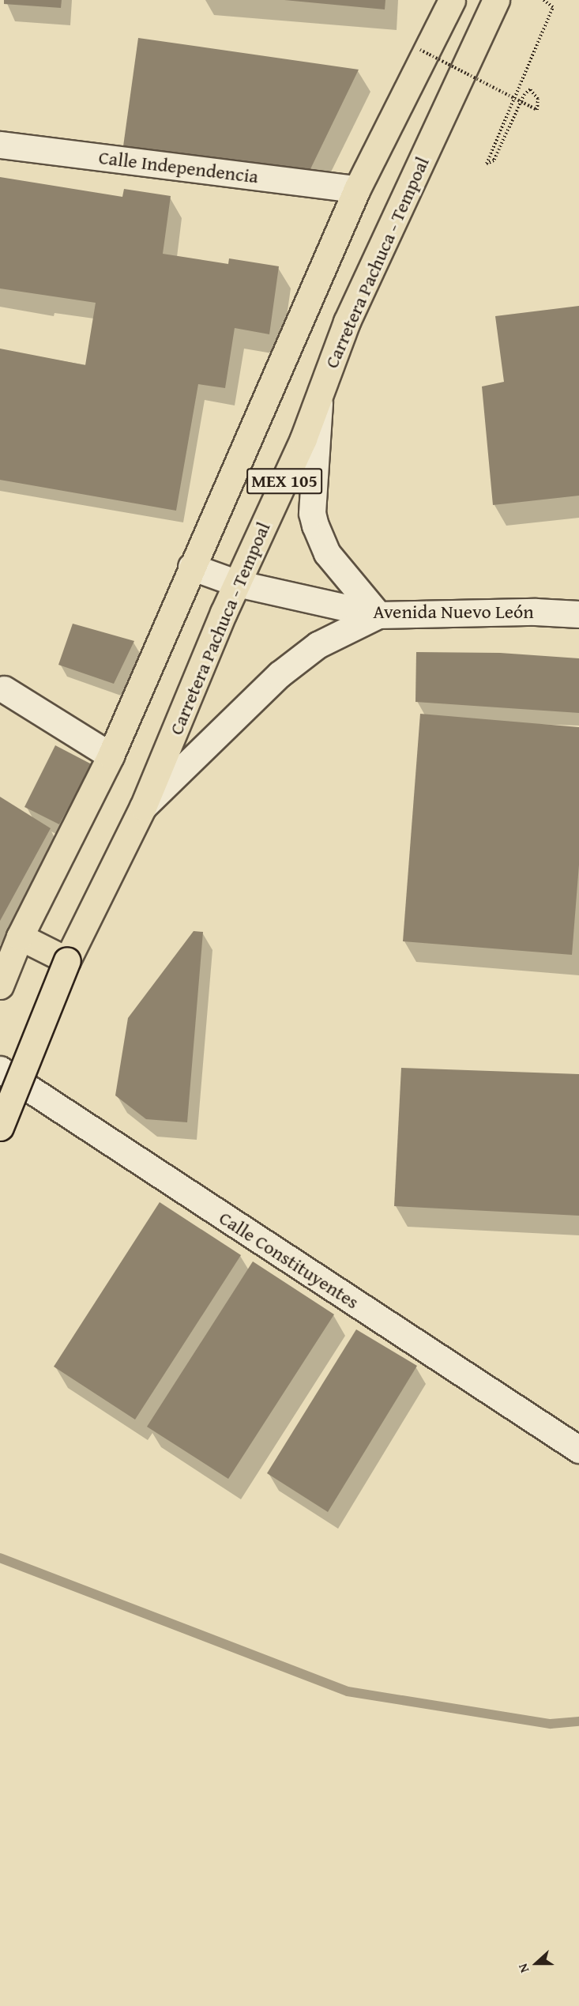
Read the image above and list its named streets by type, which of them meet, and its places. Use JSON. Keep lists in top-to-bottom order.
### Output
{
  "streets": {
    "main road": ["Carretera Pachuca - Tempoal", "MEX 105"],
    "street": ["Calle Independencia", "Avenida Nuevo León", "Calle Constituyentes"]
  },
  "crossings": [
    ["Calle Independencia", "MEX 105"],
    ["Carretera Pachuca - Tempoal", "Avenida Nuevo León"],
    ["MEX 105", "Avenida Nuevo León"]
  ],
  "north": "left"
}
